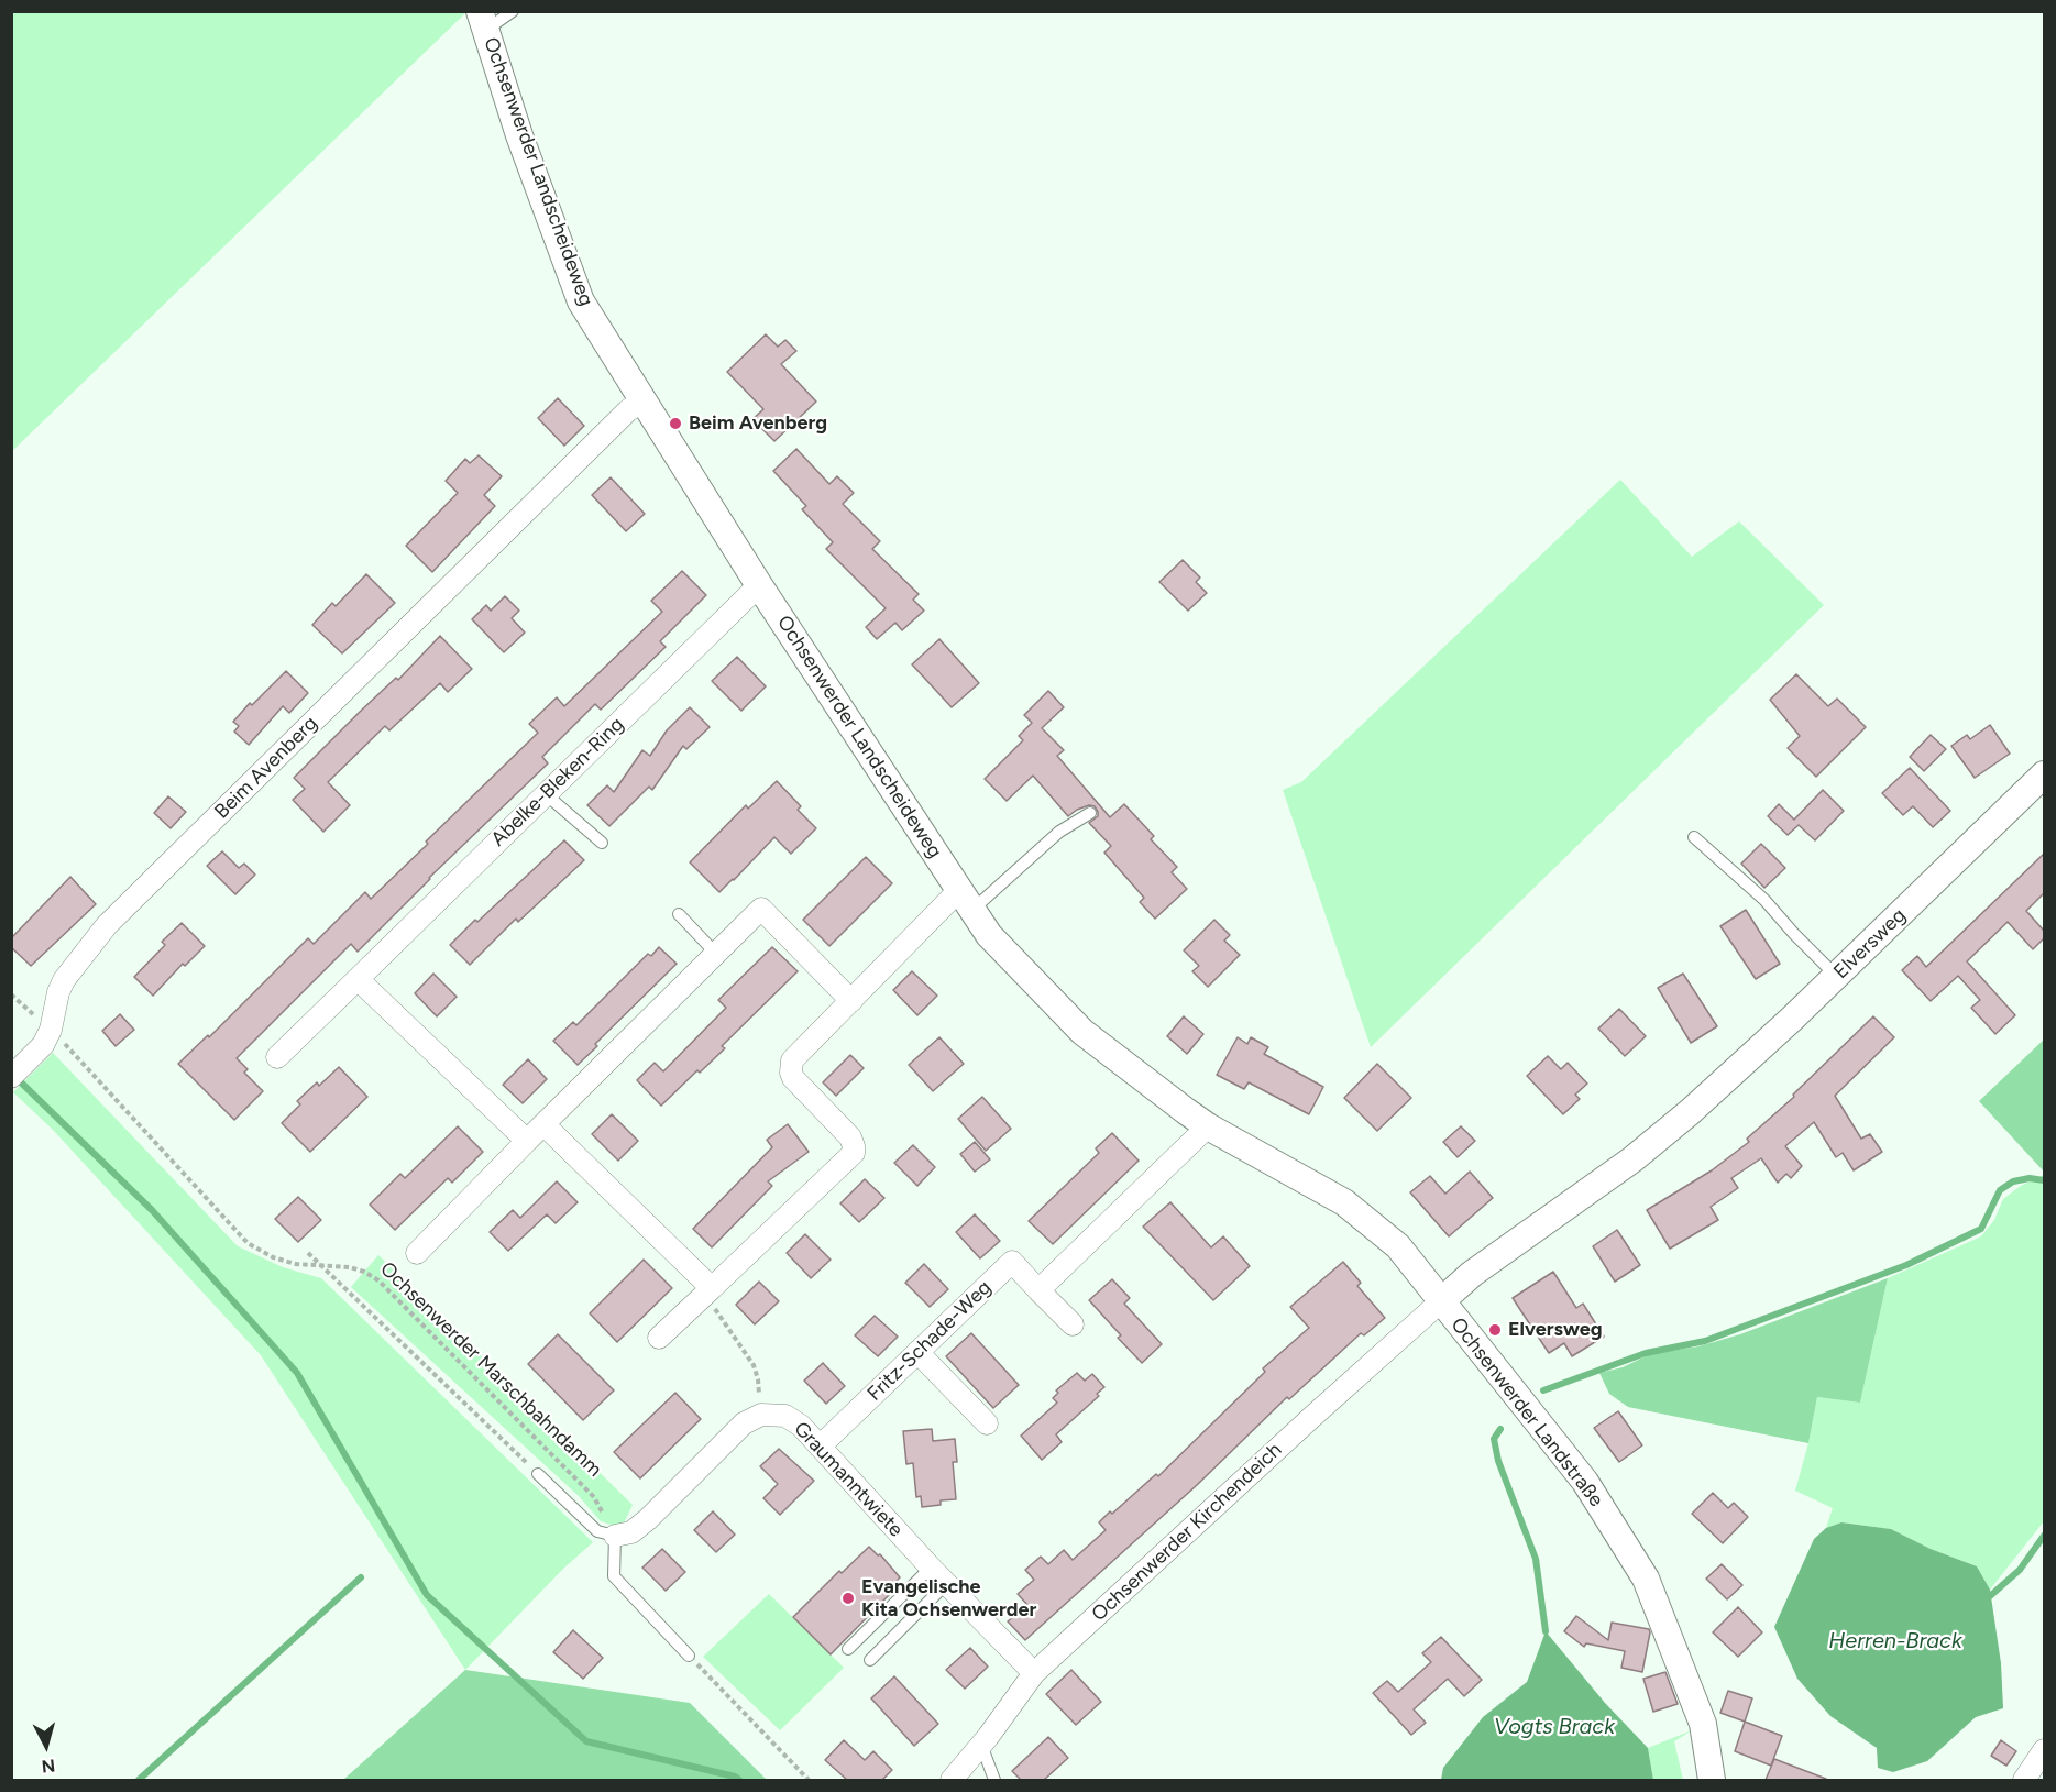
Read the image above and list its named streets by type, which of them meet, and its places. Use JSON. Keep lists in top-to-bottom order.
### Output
{
  "streets": {
    "street": [
      "Ochsenwerder Landscheideweg",
      "Beim Avenberg",
      "Abelke-Bleken-Ring",
      "Elversweg",
      "Fritz-Schade-Weg",
      "Ochsenwerder Landstraße",
      "Graumanntwiete",
      "Ochsenwerder Kirchendeich"
    ],
    "path": ["Ochsenwerder Marschbahndamm"]
  },
  "crossings": [
    ["Ochsenwerder Landscheideweg", "Beim Avenberg"],
    ["Ochsenwerder Landscheideweg", "Abelke-Bleken-Ring"],
    ["Ochsenwerder Landscheideweg", "Elversweg"],
    ["Ochsenwerder Landscheideweg", "Ochsenwerder Landstraße"],
    ["Ochsenwerder Landscheideweg", "Ochsenwerder Kirchendeich"],
    ["Beim Avenberg", "Ochsenwerder Marschbahndamm"],
    ["Elversweg", "Ochsenwerder Landstraße"],
    ["Elversweg", "Ochsenwerder Kirchendeich"],
    ["Fritz-Schade-Weg", "Graumanntwiete"],
    ["Ochsenwerder Landstraße", "Ochsenwerder Kirchendeich"],
    ["Graumanntwiete", "Ochsenwerder Kirchendeich"]
  ],
  "water": ["Herren-Brack", "Vogts Brack"],
  "places": ["Beim Avenberg", "Elversweg", "Evangelische Kita Ochsenwerder"],
  "north": "bottom"
}
